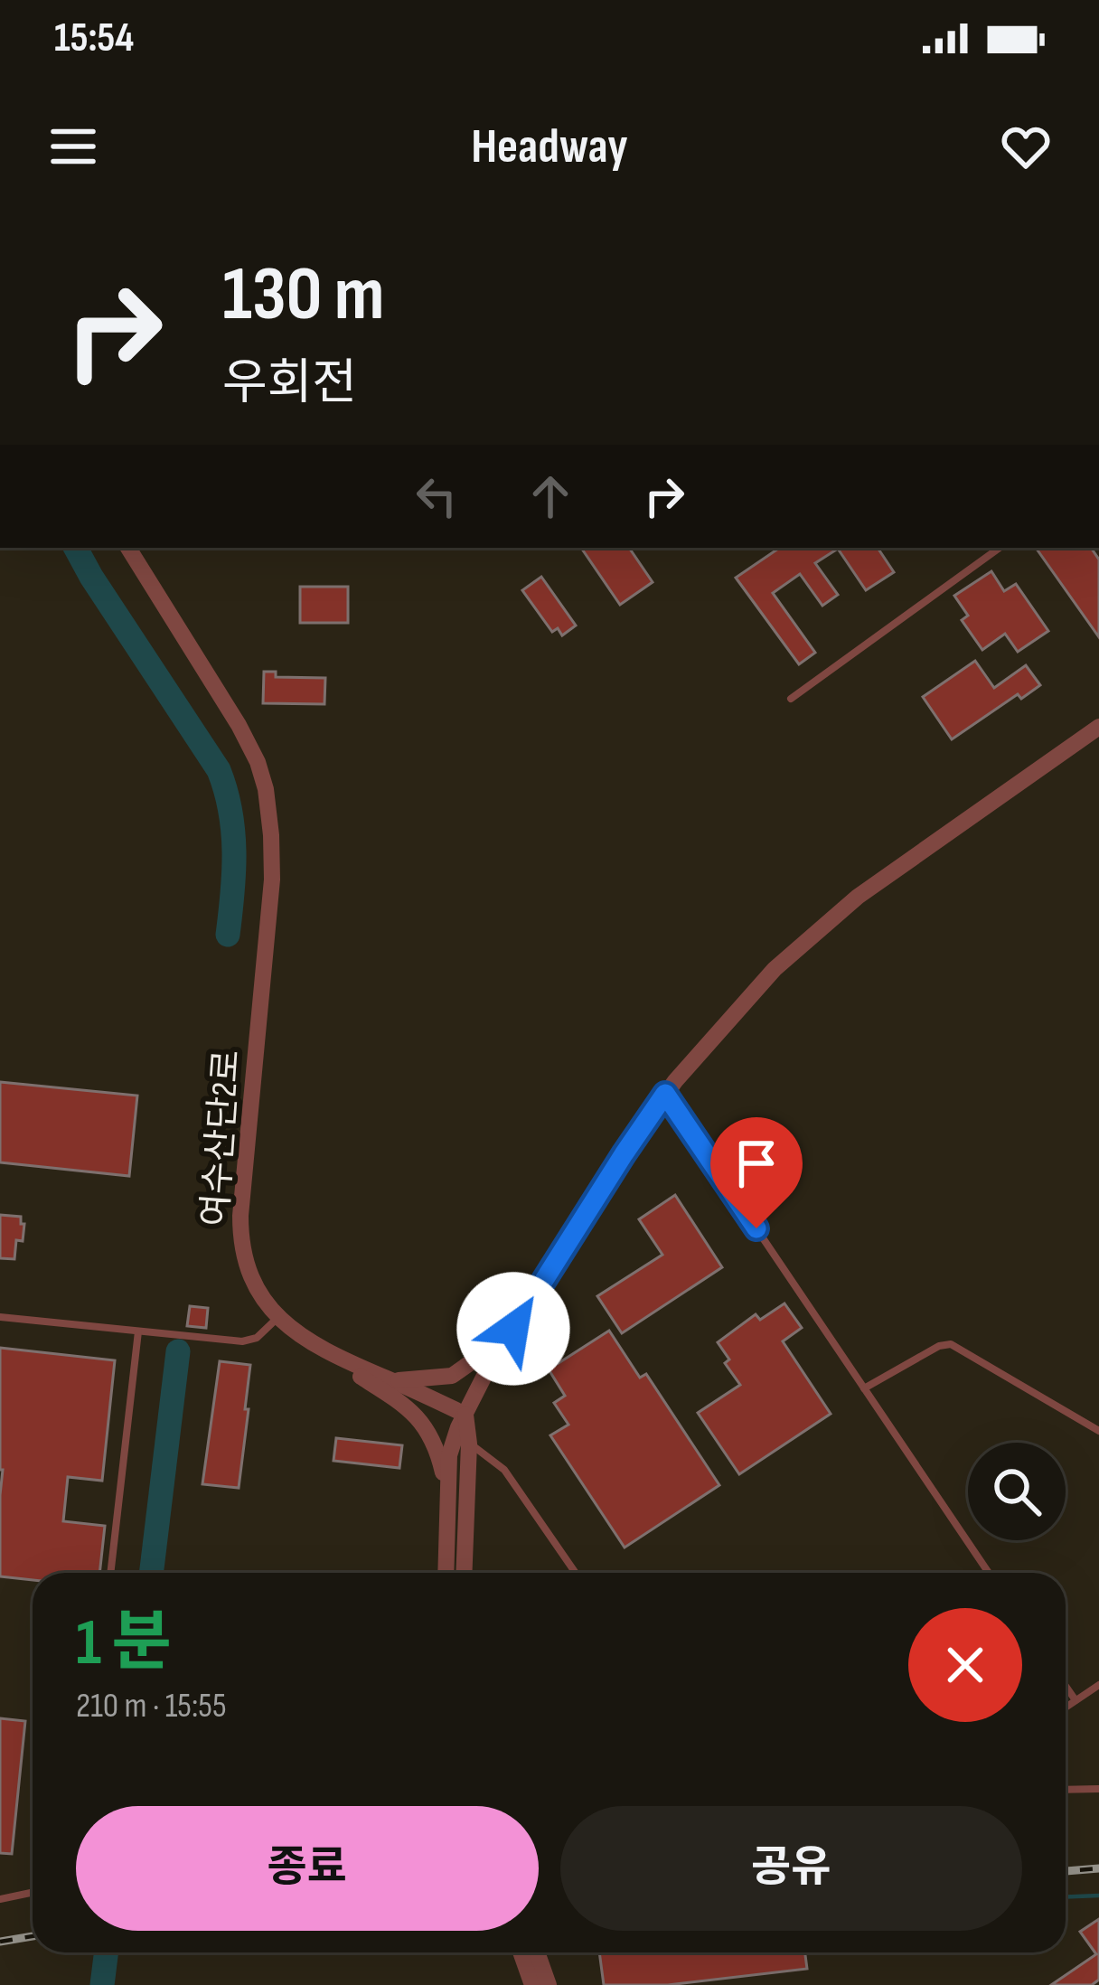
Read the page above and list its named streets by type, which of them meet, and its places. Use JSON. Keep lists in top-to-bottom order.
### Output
{
  "streets": {
    "street": ["여수산단2로"]
  },
  "page": {
    "status": "15:54",
    "header": "Headway",
    "turn": ["130 m", "우회전"],
    "heading": ["1 분", "210 m · 15:55"],
    "buttons": ["종료", "공유"]
  }
}
